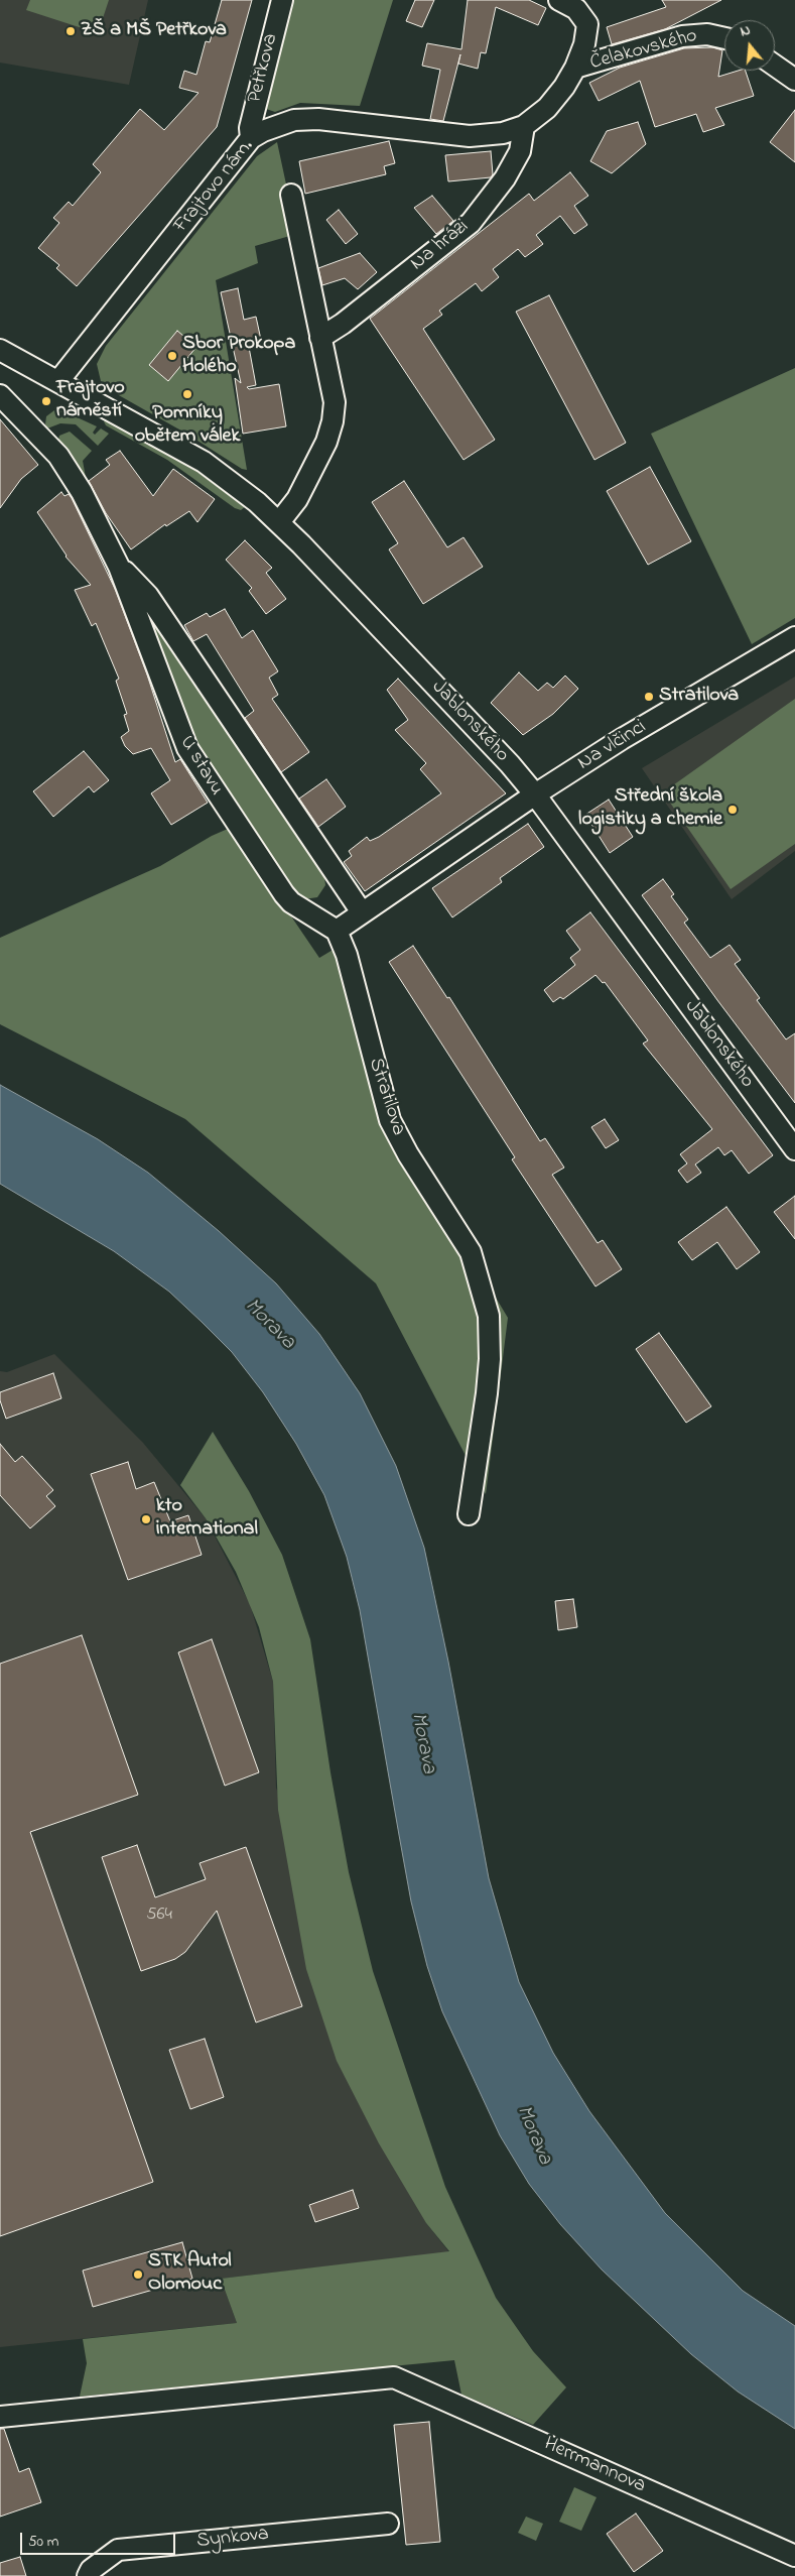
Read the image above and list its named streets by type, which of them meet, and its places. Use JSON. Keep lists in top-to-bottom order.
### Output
{
  "streets": {
    "street": [
      "Čelakovského",
      "Petřkova",
      "Frajtovo nám.",
      "Na hrázi",
      "Jablonského",
      "Na vlčinci",
      "U stavu",
      "Stratilova",
      "Herrmannova",
      "Synkova"
    ]
  },
  "crossings": [
    ["Petřkova", "Frajtovo nám."],
    ["Frajtovo nám.", "Na hrázi"],
    ["Frajtovo nám.", "Jablonského"],
    ["Jablonského", "Na vlčinci"],
    ["U stavu", "Stratilova"]
  ],
  "water": ["Morava"],
  "places": [
    "ZŠ a MŠ Petřkova",
    "Sbor Prokopa Holého",
    "Pomníky obětem válek",
    "Frajtovo náměstí",
    "Stratilova",
    "Střední škola logistiky a chemie",
    "kto international",
    "STK Autol Olomouc"
  ],
  "house_numbers": ["564"],
  "scale_bar": "50 m",
  "north": "top"
}
